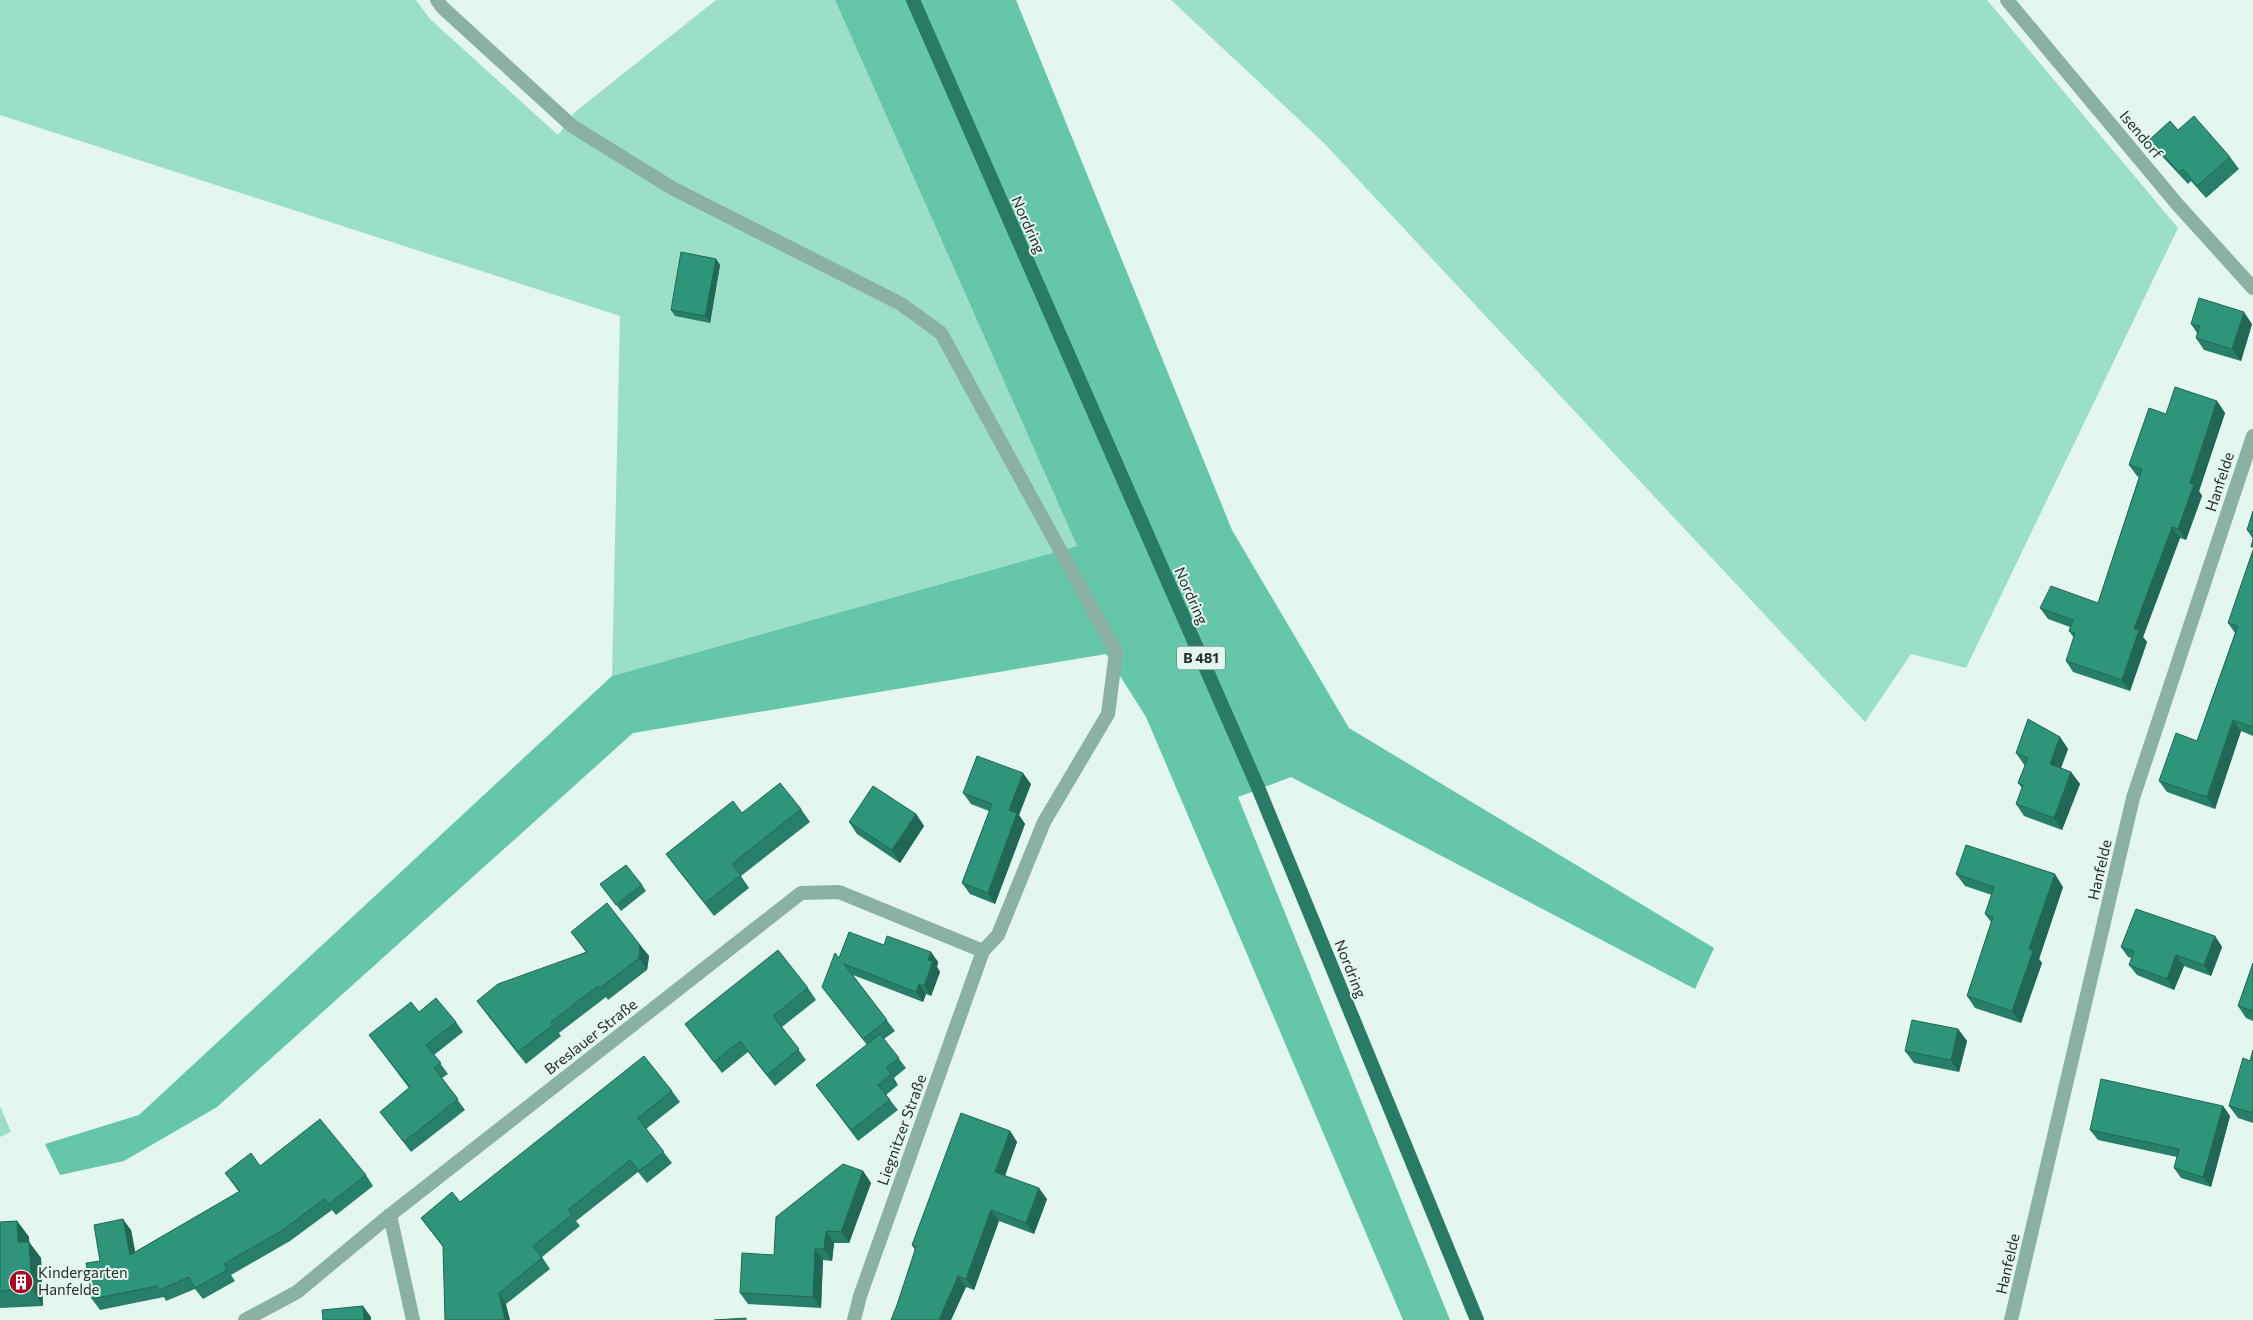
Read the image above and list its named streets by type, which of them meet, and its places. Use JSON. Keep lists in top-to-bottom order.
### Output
{
  "streets": {
    "main road": ["Nordring", "B 481"],
    "street": [
      "Isendorf",
      "Hanfelde",
      "Breslauer Straße",
      "Liegnitzer Straße"
    ]
  },
  "crossings": [
    ["Breslauer Straße", "Liegnitzer Straße"]
  ],
  "places": {
    "building": ["Kindergarten Hanfelde"]
  }
}
